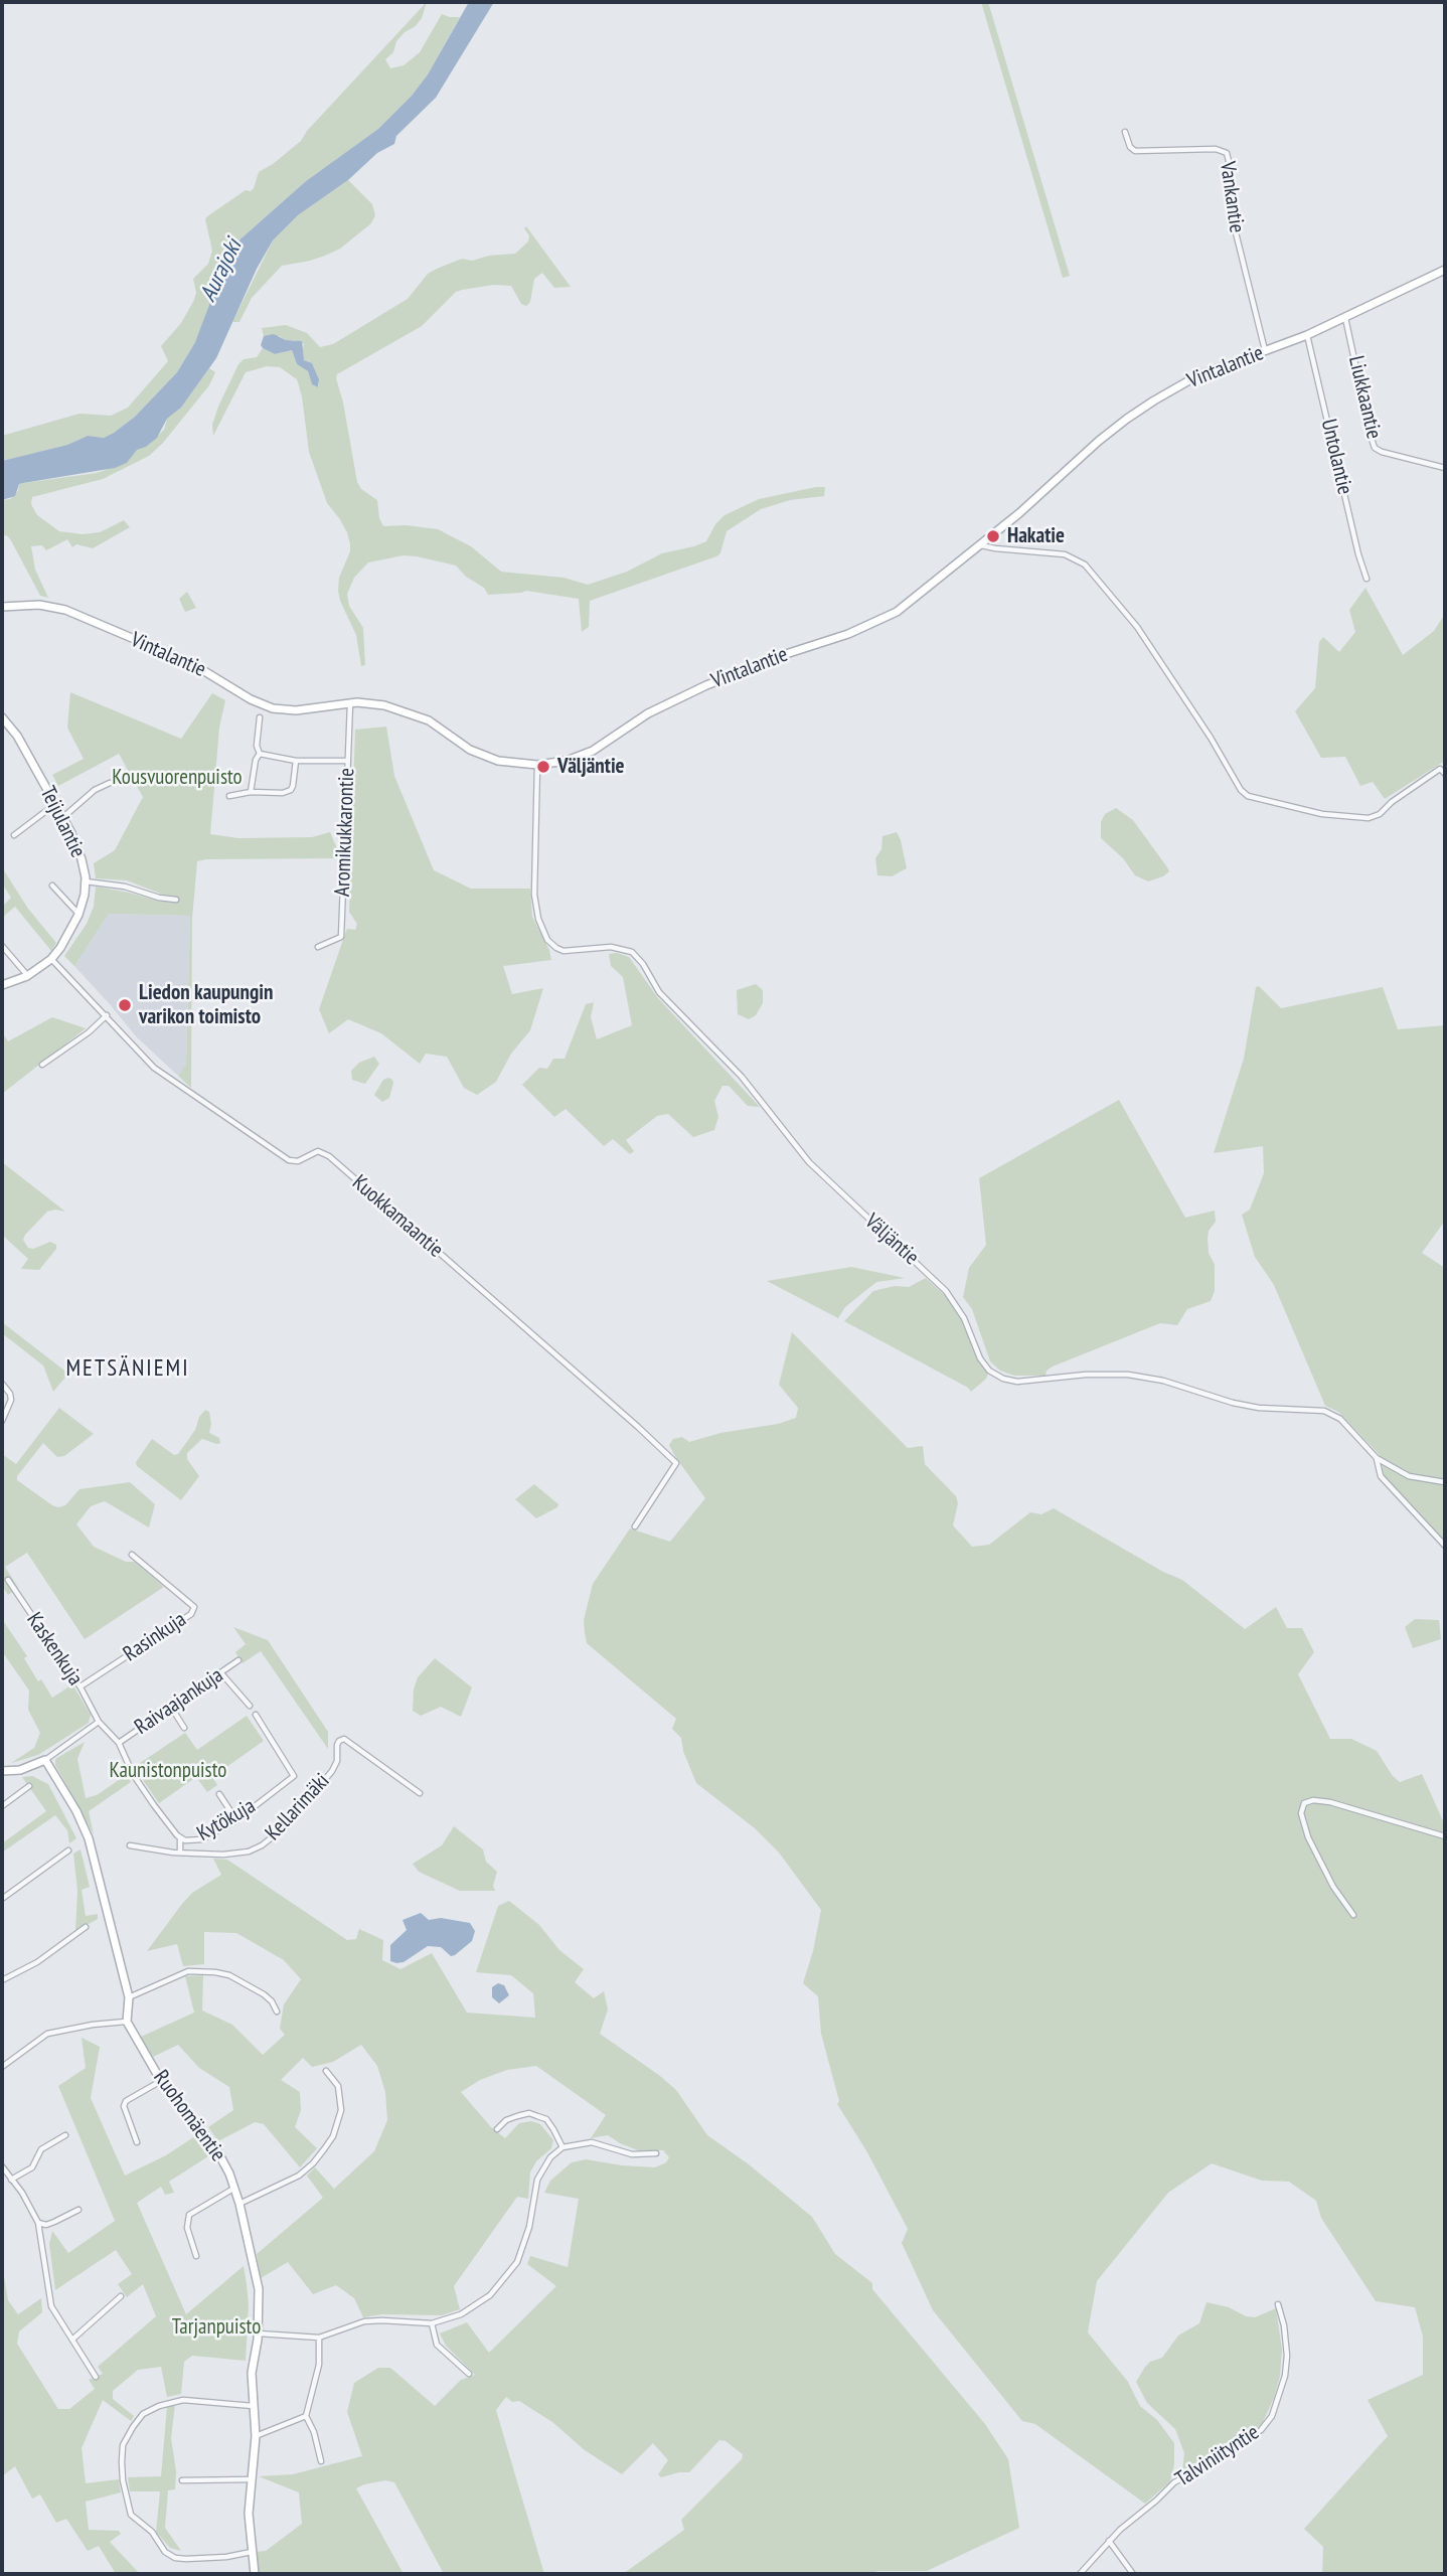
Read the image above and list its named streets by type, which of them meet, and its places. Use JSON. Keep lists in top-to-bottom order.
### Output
{
  "streets": {
    "street": [
      "Vankantie",
      "Vintalantie",
      "Liukkaantie",
      "Untolantie",
      "Teijulantie",
      "Aromikukkarontie",
      "Kuokkamaantie",
      "Väljäntie",
      "Rasinkuja",
      "Kaskenkuja",
      "Raivaajankuja",
      "Kellarimäki",
      "Kytökuja",
      "Ruohomäentie",
      "Talviniityntie"
    ]
  },
  "crossings": [
    ["Vankantie", "Vintalantie"],
    ["Vintalantie", "Liukkaantie"],
    ["Vintalantie", "Untolantie"],
    ["Vintalantie", "Aromikukkarontie"],
    ["Vintalantie", "Väljäntie"],
    ["Teijulantie", "Kuokkamaantie"],
    ["Rasinkuja", "Kaskenkuja"],
    ["Kaskenkuja", "Kytökuja"],
    ["Raivaajankuja", "Kytökuja"]
  ],
  "districts": ["METSÄNIEMI"],
  "water": ["Aurajoki"],
  "parks": ["Kousvuorenpuisto", "Kaunistonpuisto", "Tarjanpuisto"],
  "places": ["Hakatie", "Väljäntie", "Liedon kaupungin varikon toimisto"]
}
